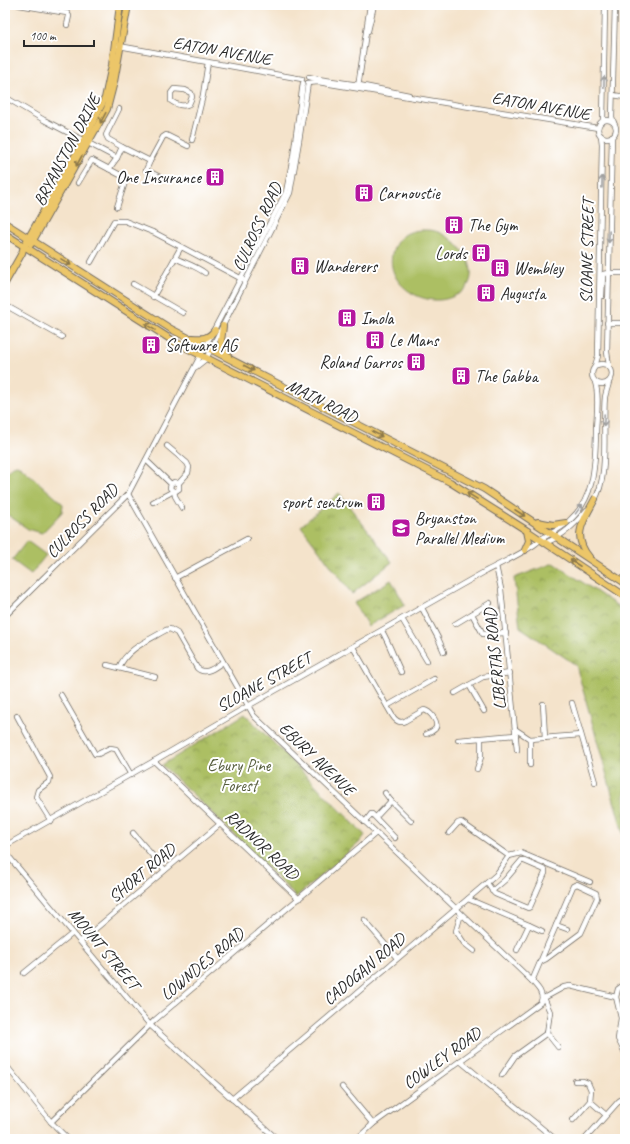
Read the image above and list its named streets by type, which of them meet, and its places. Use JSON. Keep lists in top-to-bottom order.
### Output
{
  "streets": {
    "main road": ["BRYANSTON DRIVE", "MAIN ROAD"],
    "street": [
      "EATON AVENUE",
      "CULROSS ROAD",
      "SLOANE STREET",
      "LIBERTAS ROAD",
      "EBURY AVENUE",
      "RADNOR ROAD",
      "SHORT ROAD",
      "MOUNT STREET",
      "LOWNDES ROAD",
      "CADOGAN ROAD",
      "COWLEY ROAD"
    ]
  },
  "crossings": [
    ["EATON AVENUE", "BRYANSTON DRIVE"],
    ["EATON AVENUE", "CULROSS ROAD"],
    ["EATON AVENUE", "SLOANE STREET"],
    ["BRYANSTON DRIVE", "MAIN ROAD"],
    ["CULROSS ROAD", "MAIN ROAD"],
    ["CULROSS ROAD", "EBURY AVENUE"],
    ["SLOANE STREET", "MAIN ROAD"],
    ["SLOANE STREET", "LIBERTAS ROAD"],
    ["SLOANE STREET", "EBURY AVENUE"],
    ["SLOANE STREET", "RADNOR ROAD"],
    ["EBURY AVENUE", "LOWNDES ROAD"],
    ["EBURY AVENUE", "CADOGAN ROAD"],
    ["EBURY AVENUE", "COWLEY ROAD"],
    ["RADNOR ROAD", "SHORT ROAD"],
    ["RADNOR ROAD", "LOWNDES ROAD"],
    ["SHORT ROAD", "MOUNT STREET"],
    ["MOUNT STREET", "LOWNDES ROAD"],
    ["MOUNT STREET", "CADOGAN ROAD"]
  ],
  "parks": ["Ebury Pine Forest"],
  "places": {
    "building": [
      "One Insurance",
      "Carnoustie",
      "The Gym",
      "Lords",
      "Wanderers",
      "Wembley",
      "Augusta",
      "Imola",
      "Le Mans",
      "Software AG",
      "Roland Garros",
      "The Gabba",
      "sport sentrum"
    ],
    "school or university": ["Bryanston Parallel Medium"]
  },
  "scale_bar": "100 m"
}
